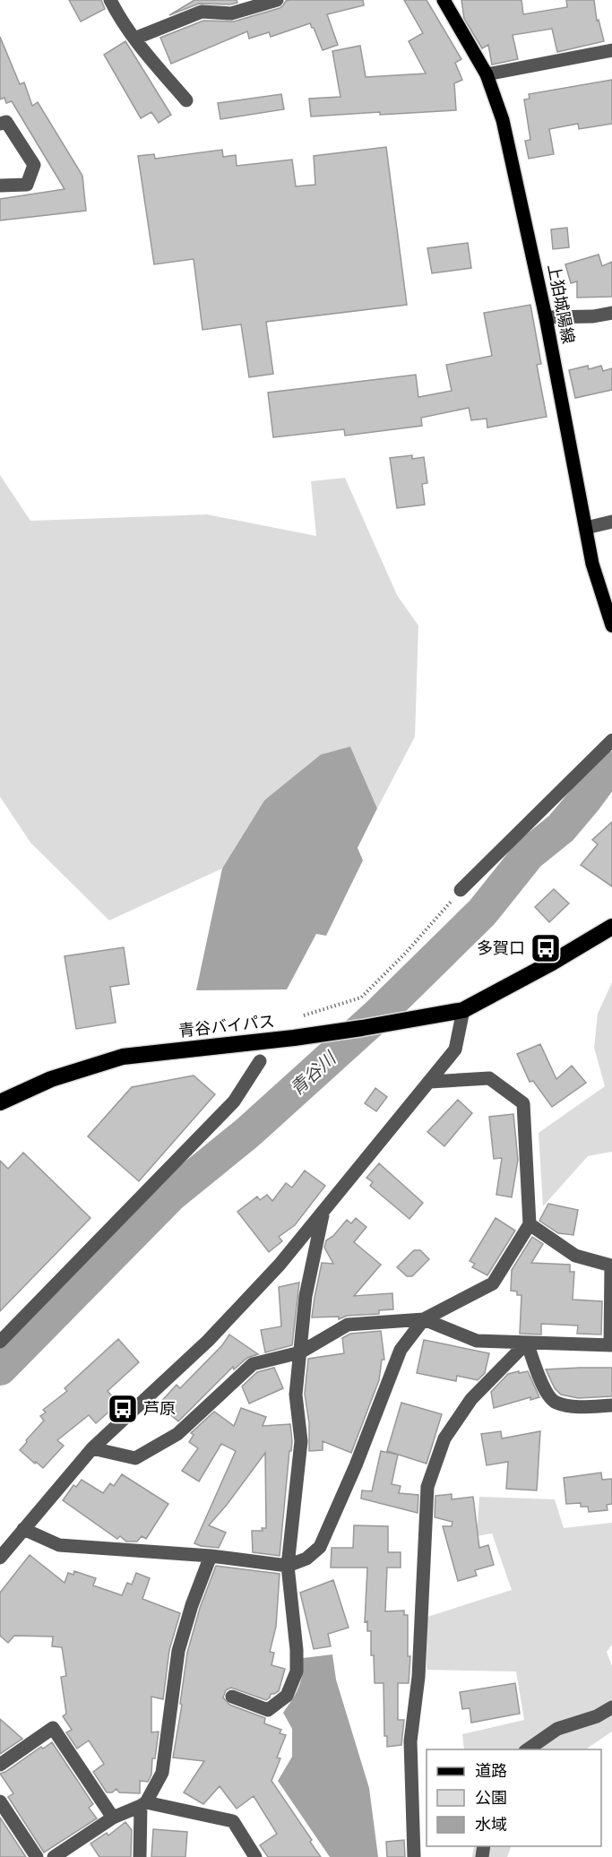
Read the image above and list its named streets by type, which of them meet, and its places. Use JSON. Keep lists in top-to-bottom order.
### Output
{
  "streets": {
    "highway": ["青谷バイパス"],
    "main road": ["上狛城陽線"]
  },
  "water": ["青谷川"],
  "places": {
    "bus stop": ["多賀口", "芦原"]
  },
  "legend": ["道路", "公園", "水域"]
}
